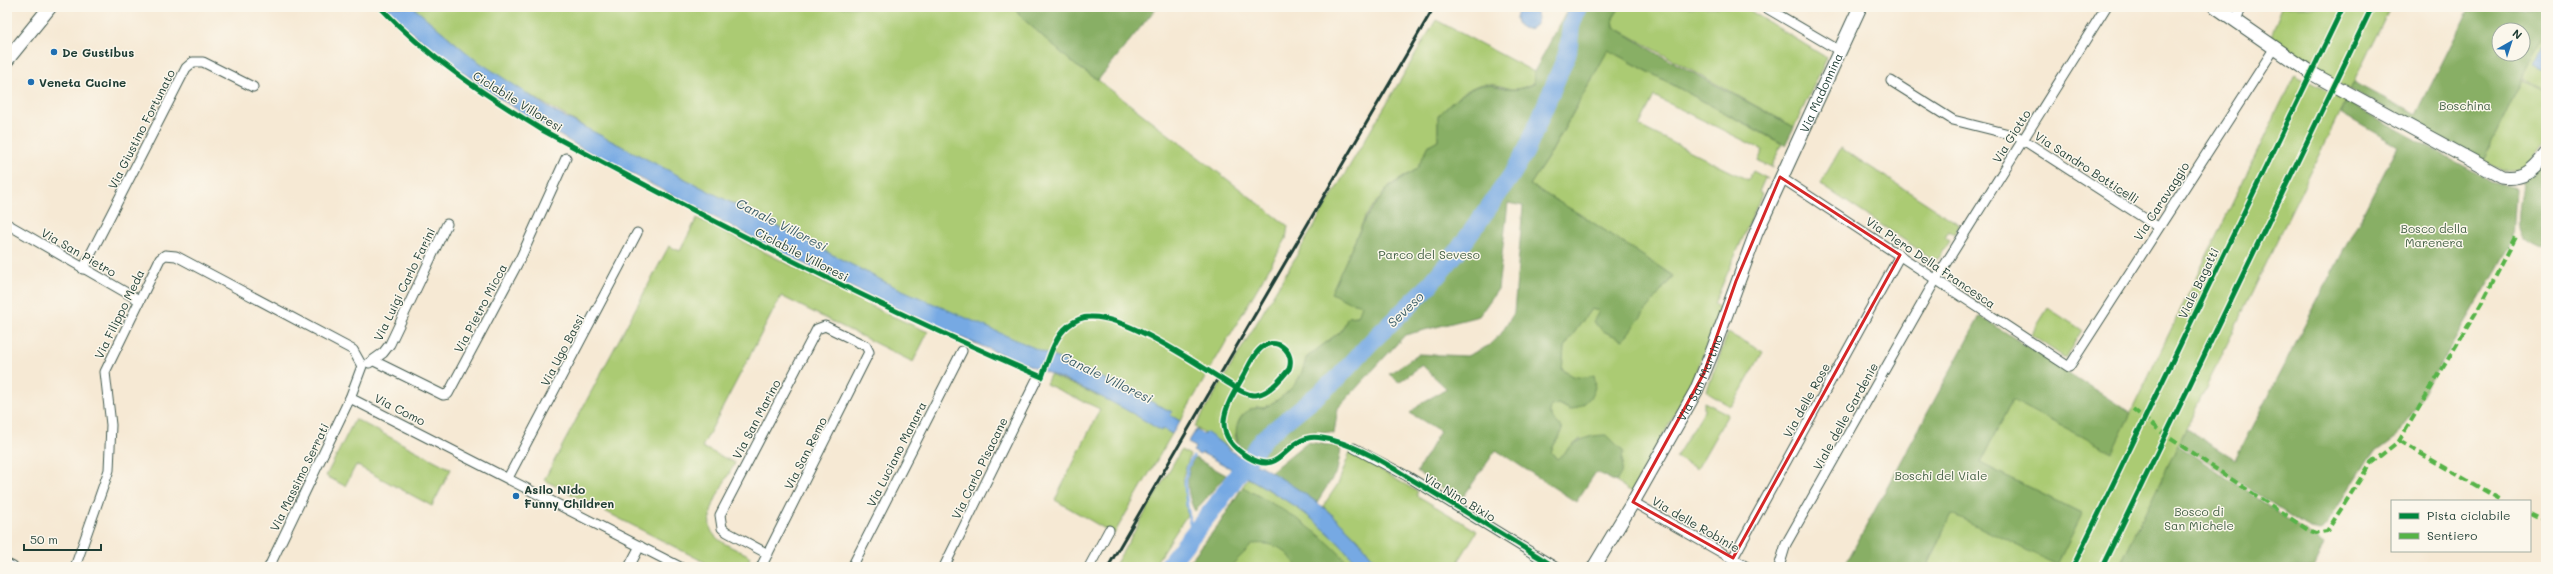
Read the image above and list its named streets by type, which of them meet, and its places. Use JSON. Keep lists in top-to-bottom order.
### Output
{
  "streets": {
    "street": [
      "Via Madonnina",
      "Via Giustino Fortunato",
      "Via Giotto",
      "Via Sandro Botticelli",
      "Via Caravaggio",
      "Via San Pietro",
      "Via Piero Della Francesca",
      "Via Luigi Carlo Farini",
      "Via Pietro Micca",
      "Via Filippo Meda",
      "Via Ugo Bassi",
      "Via San Martino",
      "Via delle Rose",
      "Via Como",
      "Viale delle Gardenie",
      "Via San Marino",
      "Via San Remo",
      "Via Luciano Manara",
      "Via Carlo Pisacane",
      "Via Massimo Serrati",
      "Via Nino Bixio",
      "Via delle Robinie"
    ],
    "cycle path": ["Ciclabile Villoresi", "Viale Bagatti"]
  },
  "crossings": [
    ["Via Madonnina", "Via Piero Della Francesca"],
    ["Via Madonnina", "Via San Martino"],
    ["Via Giustino Fortunato", "Via San Pietro"],
    ["Via Giotto", "Via Sandro Botticelli"],
    ["Via Giotto", "Via Piero Della Francesca"],
    ["Via Giotto", "Viale delle Gardenie"],
    ["Via Sandro Botticelli", "Via Caravaggio"],
    ["Via Caravaggio", "Via Piero Della Francesca"],
    ["Via San Pietro", "Via Filippo Meda"],
    ["Via Piero Della Francesca", "Via San Martino"],
    ["Via Piero Della Francesca", "Via delle Rose"],
    ["Via Piero Della Francesca", "Viale delle Gardenie"],
    ["Via Luigi Carlo Farini", "Via Pietro Micca"],
    ["Via Luigi Carlo Farini", "Via Filippo Meda"],
    ["Via Ugo Bassi", "Via Como"],
    ["Via San Martino", "Via delle Robinie"],
    ["Via delle Rose", "Via delle Robinie"],
    ["Via Como", "Via Massimo Serrati"],
    ["Via San Marino", "Via San Remo"]
  ],
  "water": ["Canale Villoresi", "Seveso"],
  "parks": [
    "Boschina",
    "Bosco della Marenera",
    "Parco del Seveso",
    "Boschi del Viale",
    "Bosco di San Michele"
  ],
  "places": ["De Gustibus", "Veneta Cucine", "Asilo Nido Funny Children"],
  "legend": ["Pista ciclabile", "Sentiero"],
  "scale_bar": "50 m",
  "north": "top right"
}
